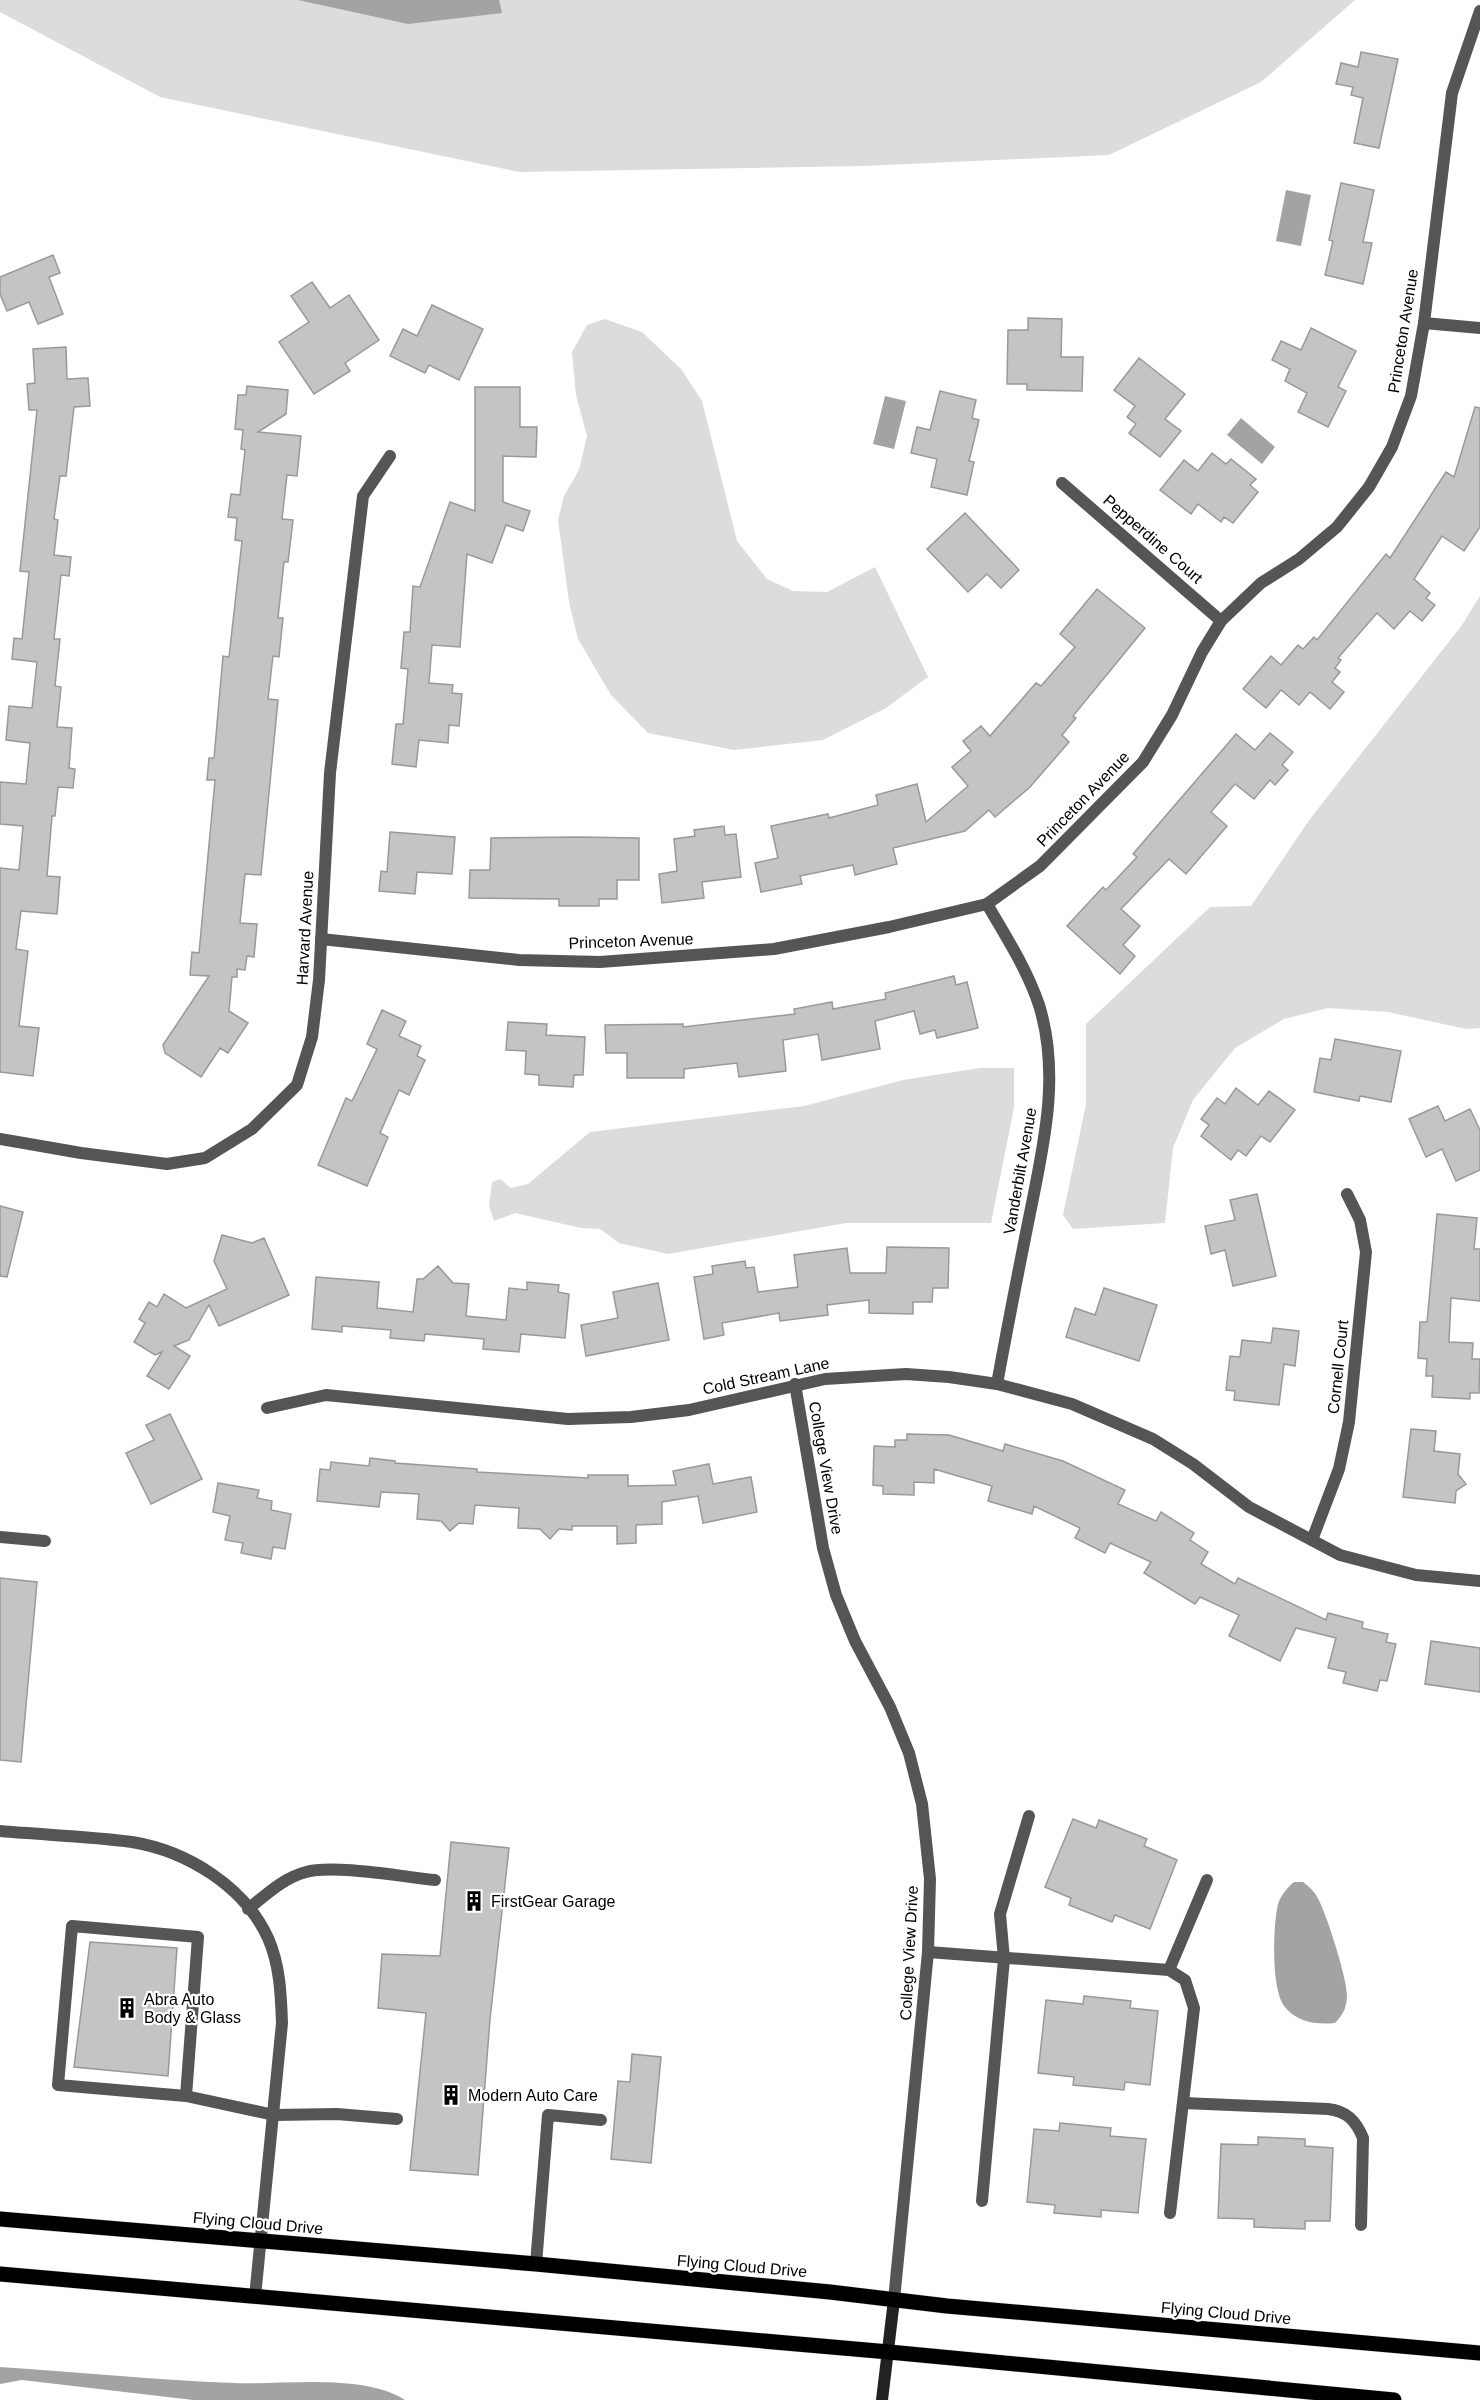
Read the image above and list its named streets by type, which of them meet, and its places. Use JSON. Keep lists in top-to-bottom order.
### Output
{
  "streets": {
    "main road": ["Flying Cloud Drive"],
    "street": [
      "Princeton Avenue",
      "Pepperdine Court",
      "Harvard Avenue",
      "Vanderbilt Avenue",
      "Cornell Court",
      "Cold Stream Lane",
      "College View Drive"
    ]
  },
  "crossings": [
    ["Princeton Avenue", "Pepperdine Court"],
    ["Princeton Avenue", "Harvard Avenue"],
    ["Princeton Avenue", "Vanderbilt Avenue"],
    ["Vanderbilt Avenue", "Cold Stream Lane"],
    ["Cornell Court", "Cold Stream Lane"],
    ["Cold Stream Lane", "College View Drive"],
    ["College View Drive", "Flying Cloud Drive"]
  ],
  "places": {
    "building": ["FirstGear Garage", "Abra Auto Body & Glass", "Modern Auto Care"]
  }
}
